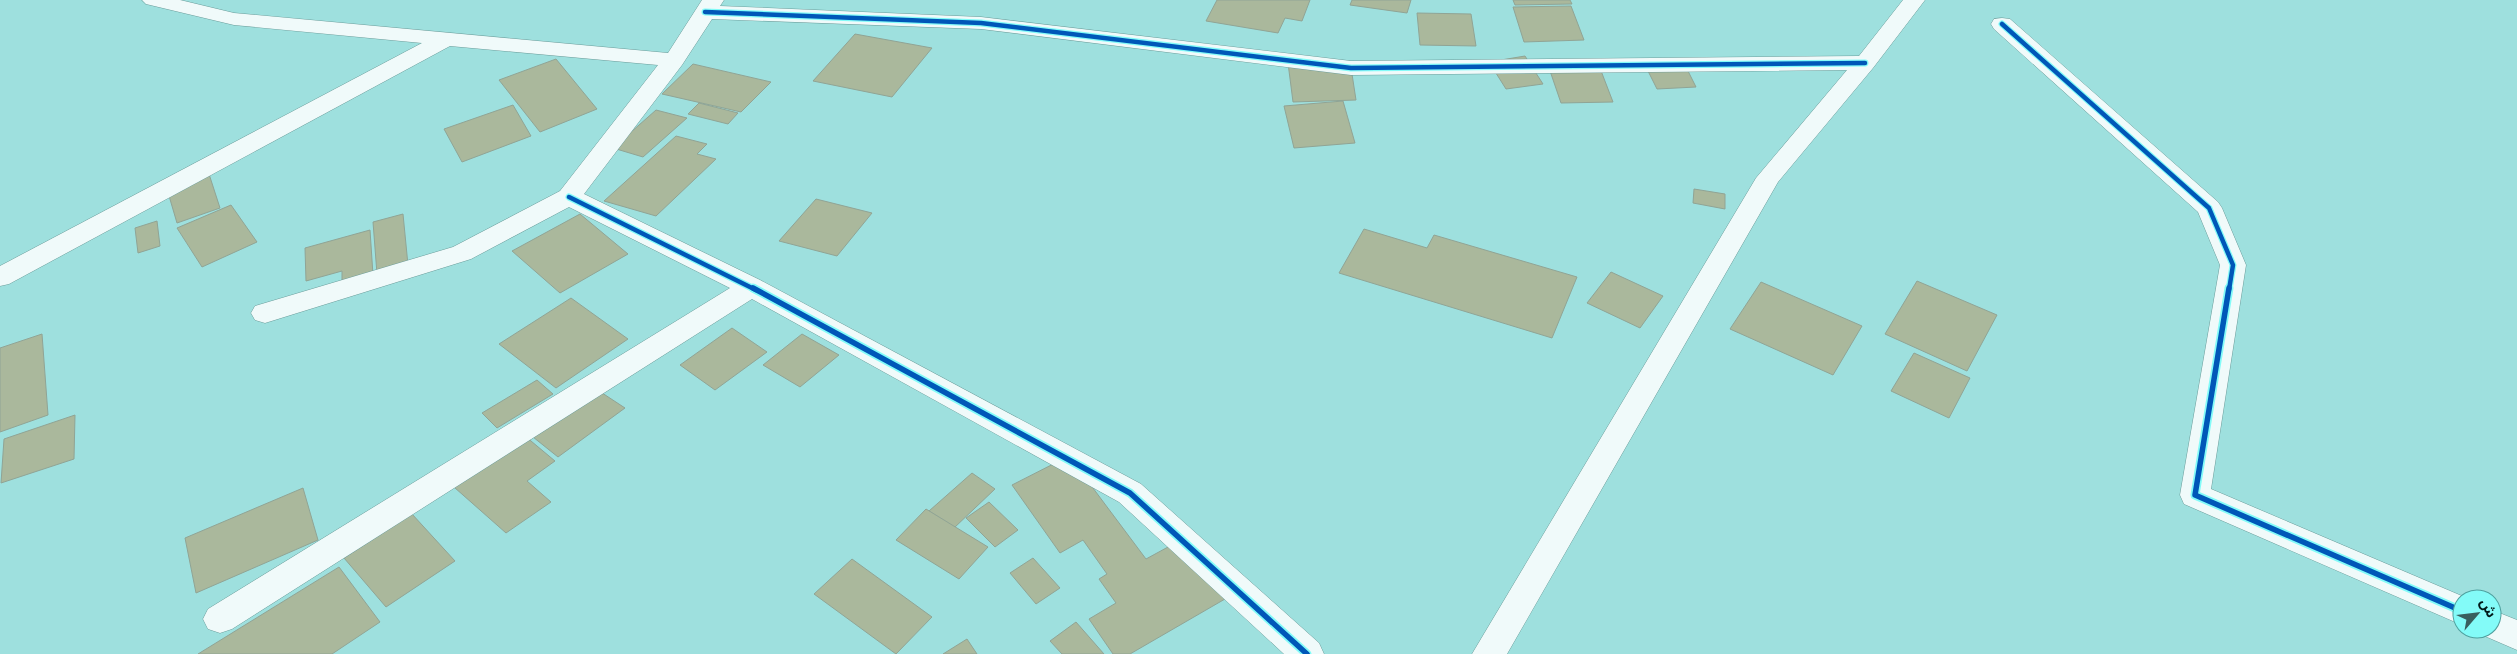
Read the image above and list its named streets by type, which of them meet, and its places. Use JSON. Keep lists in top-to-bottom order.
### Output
{
  "north": "top right"
}
